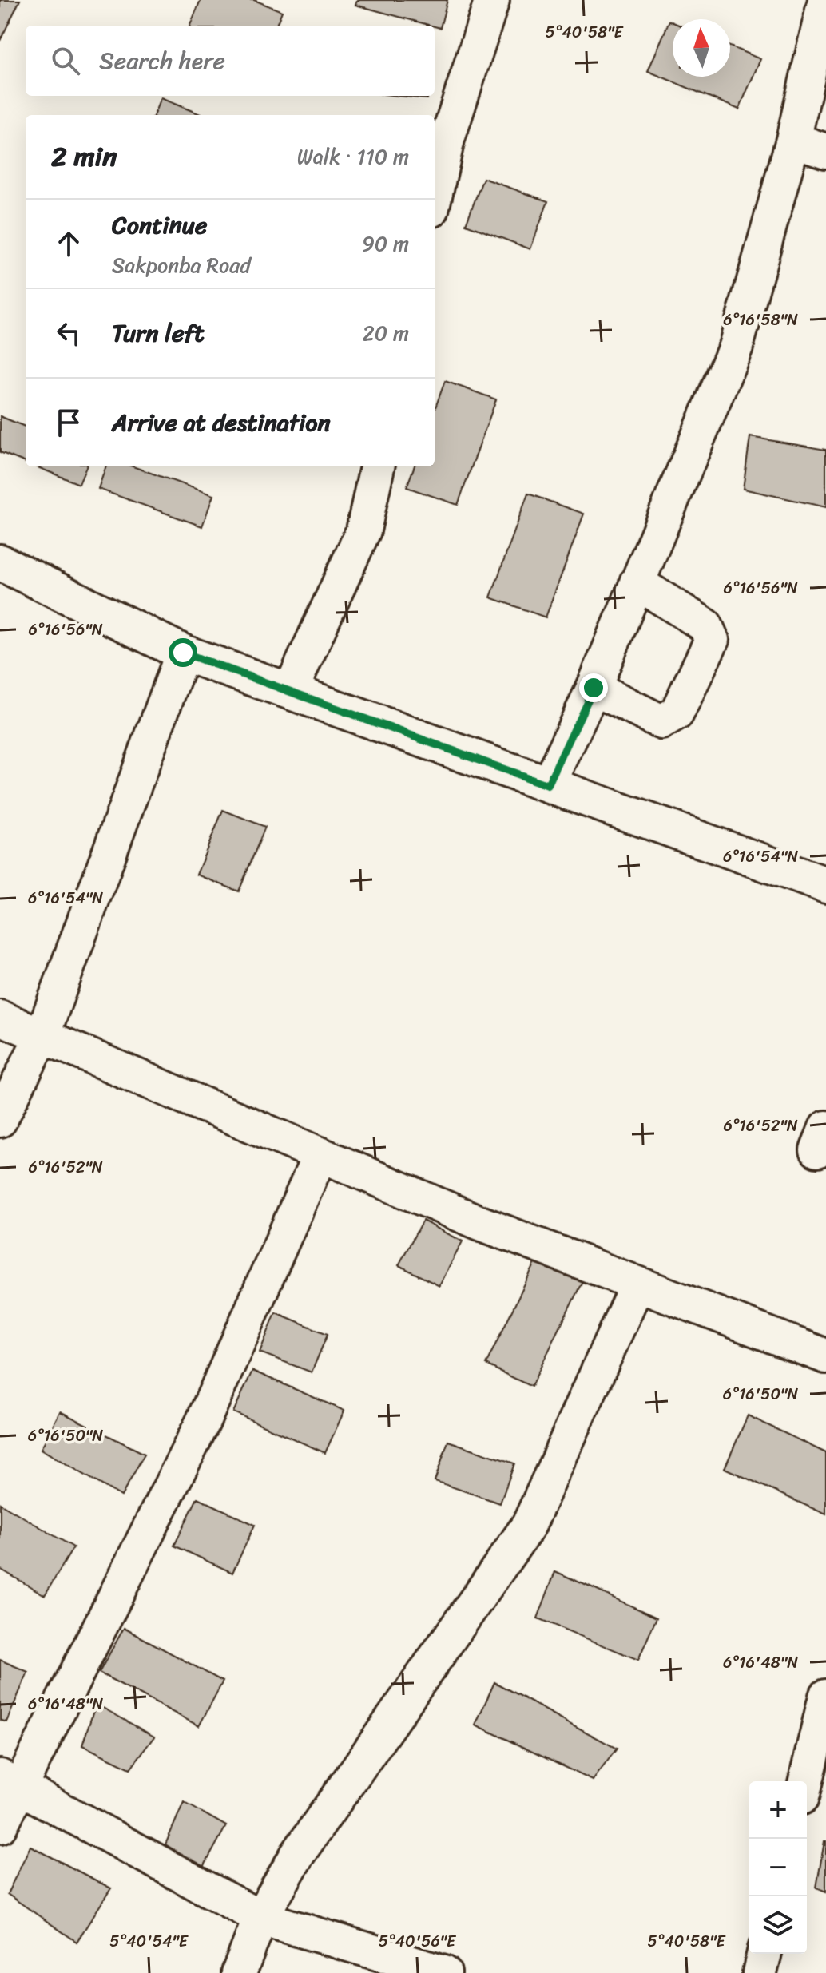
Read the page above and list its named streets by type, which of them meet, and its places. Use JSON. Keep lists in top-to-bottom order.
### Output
{
  "north": "top",
  "page": {
    "search": "Search here",
    "heading": ["2 min", "Walk · 110 m"],
    "list": [
      ["Continue", "Sakponba Road", "90 m"],
      ["Turn left", "20 m"],
      "Arrive at destination"
    ],
    "map_buttons": ["+", "−"]
  },
  "coordinates": [
    "5°40'58\"E",
    "6°16'58\"N",
    "6°16'56\"N",
    "6°16'54\"N",
    "6°16'52\"N",
    "6°16'50\"N",
    "6°16'48\"N",
    "5°40'54\"E",
    "5°40'56\"E"
  ]
}
